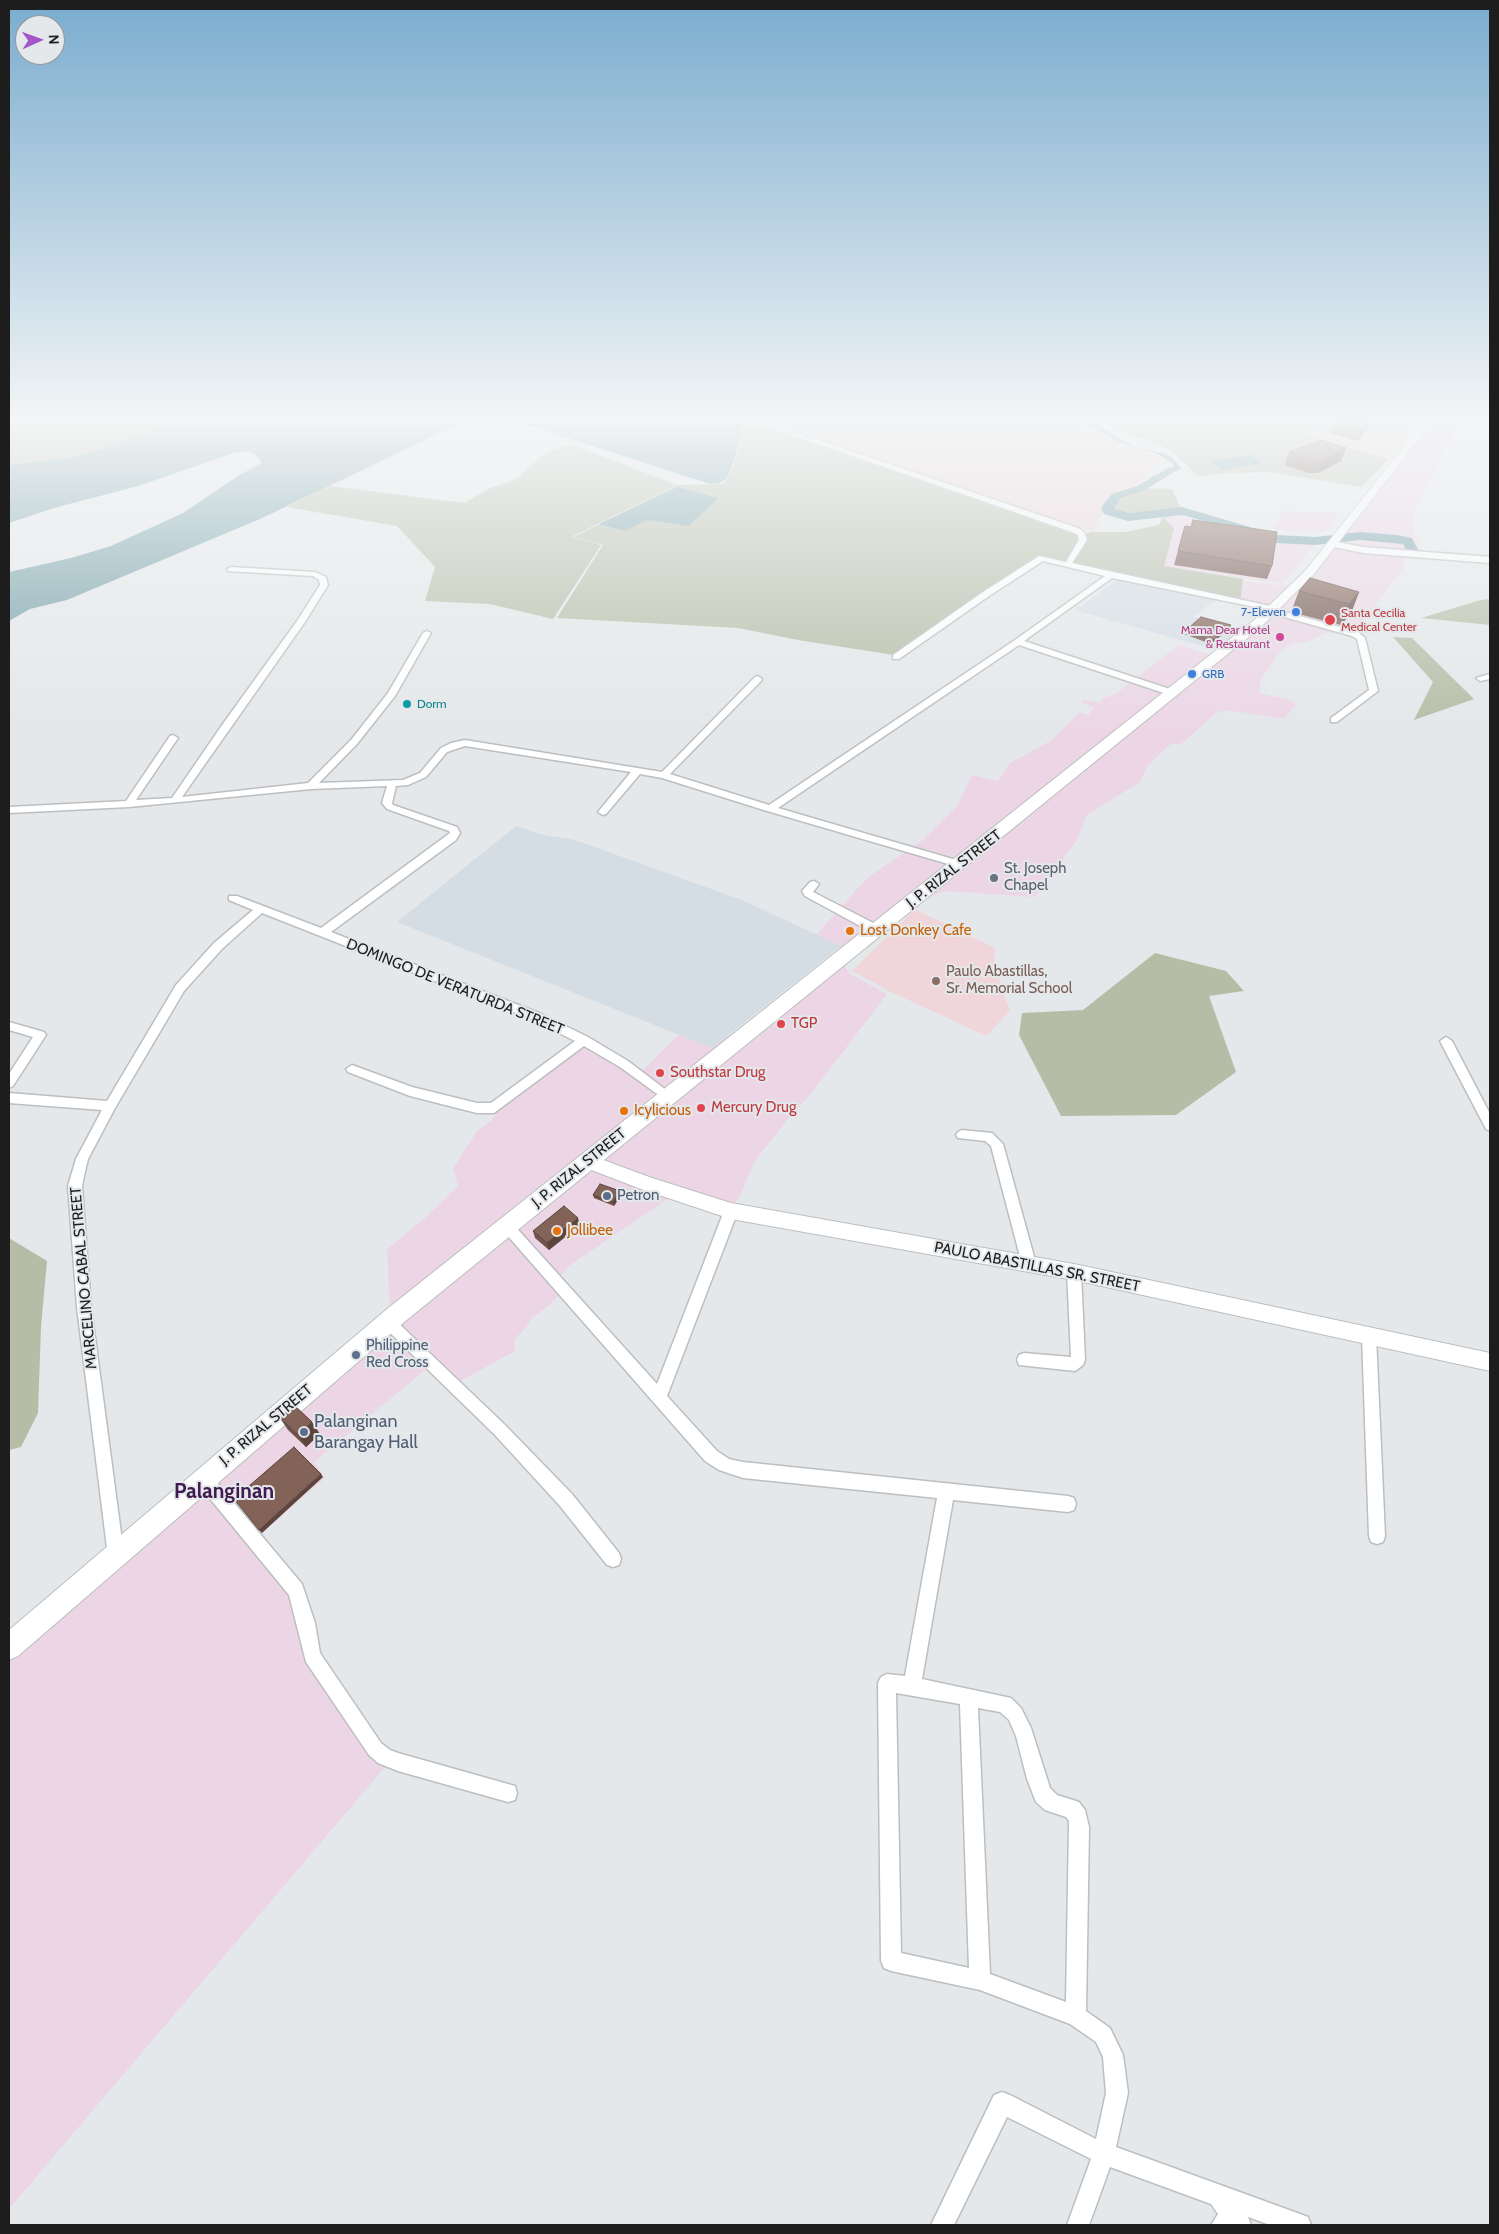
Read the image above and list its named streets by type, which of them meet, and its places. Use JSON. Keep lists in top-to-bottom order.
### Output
{
  "streets": {
    "main road": ["J. P. RIZAL STREET", "PAULO ABASTILLAS SR. STREET"],
    "street": ["DOMINGO DE VERATURDA STREET", "MARCELINO CABAL STREET"]
  },
  "crossings": [
    ["J. P. RIZAL STREET", "DOMINGO DE VERATURDA STREET"],
    ["J. P. RIZAL STREET", "PAULO ABASTILLAS SR. STREET"],
    ["J. P. RIZAL STREET", "MARCELINO CABAL STREET"],
    ["DOMINGO DE VERATURDA STREET", "MARCELINO CABAL STREET"]
  ],
  "districts": ["Palanginan"],
  "places": [
    "7-Eleven",
    "Santa Cecilia Medical Center",
    "Mama Dear Hotel & Restaurant",
    "GRB",
    "Dorm",
    "St. Joseph Chapel",
    "Lost Donkey Cafe",
    "Paulo Abastillas, Sr. Memorial School",
    "TGP",
    "Southstar Drug",
    "Mercury Drug",
    "Icylicious",
    "Petron",
    "Jollibee",
    "Philippine Red Cross",
    "Palanginan Barangay Hall"
  ],
  "north": "right"
}
